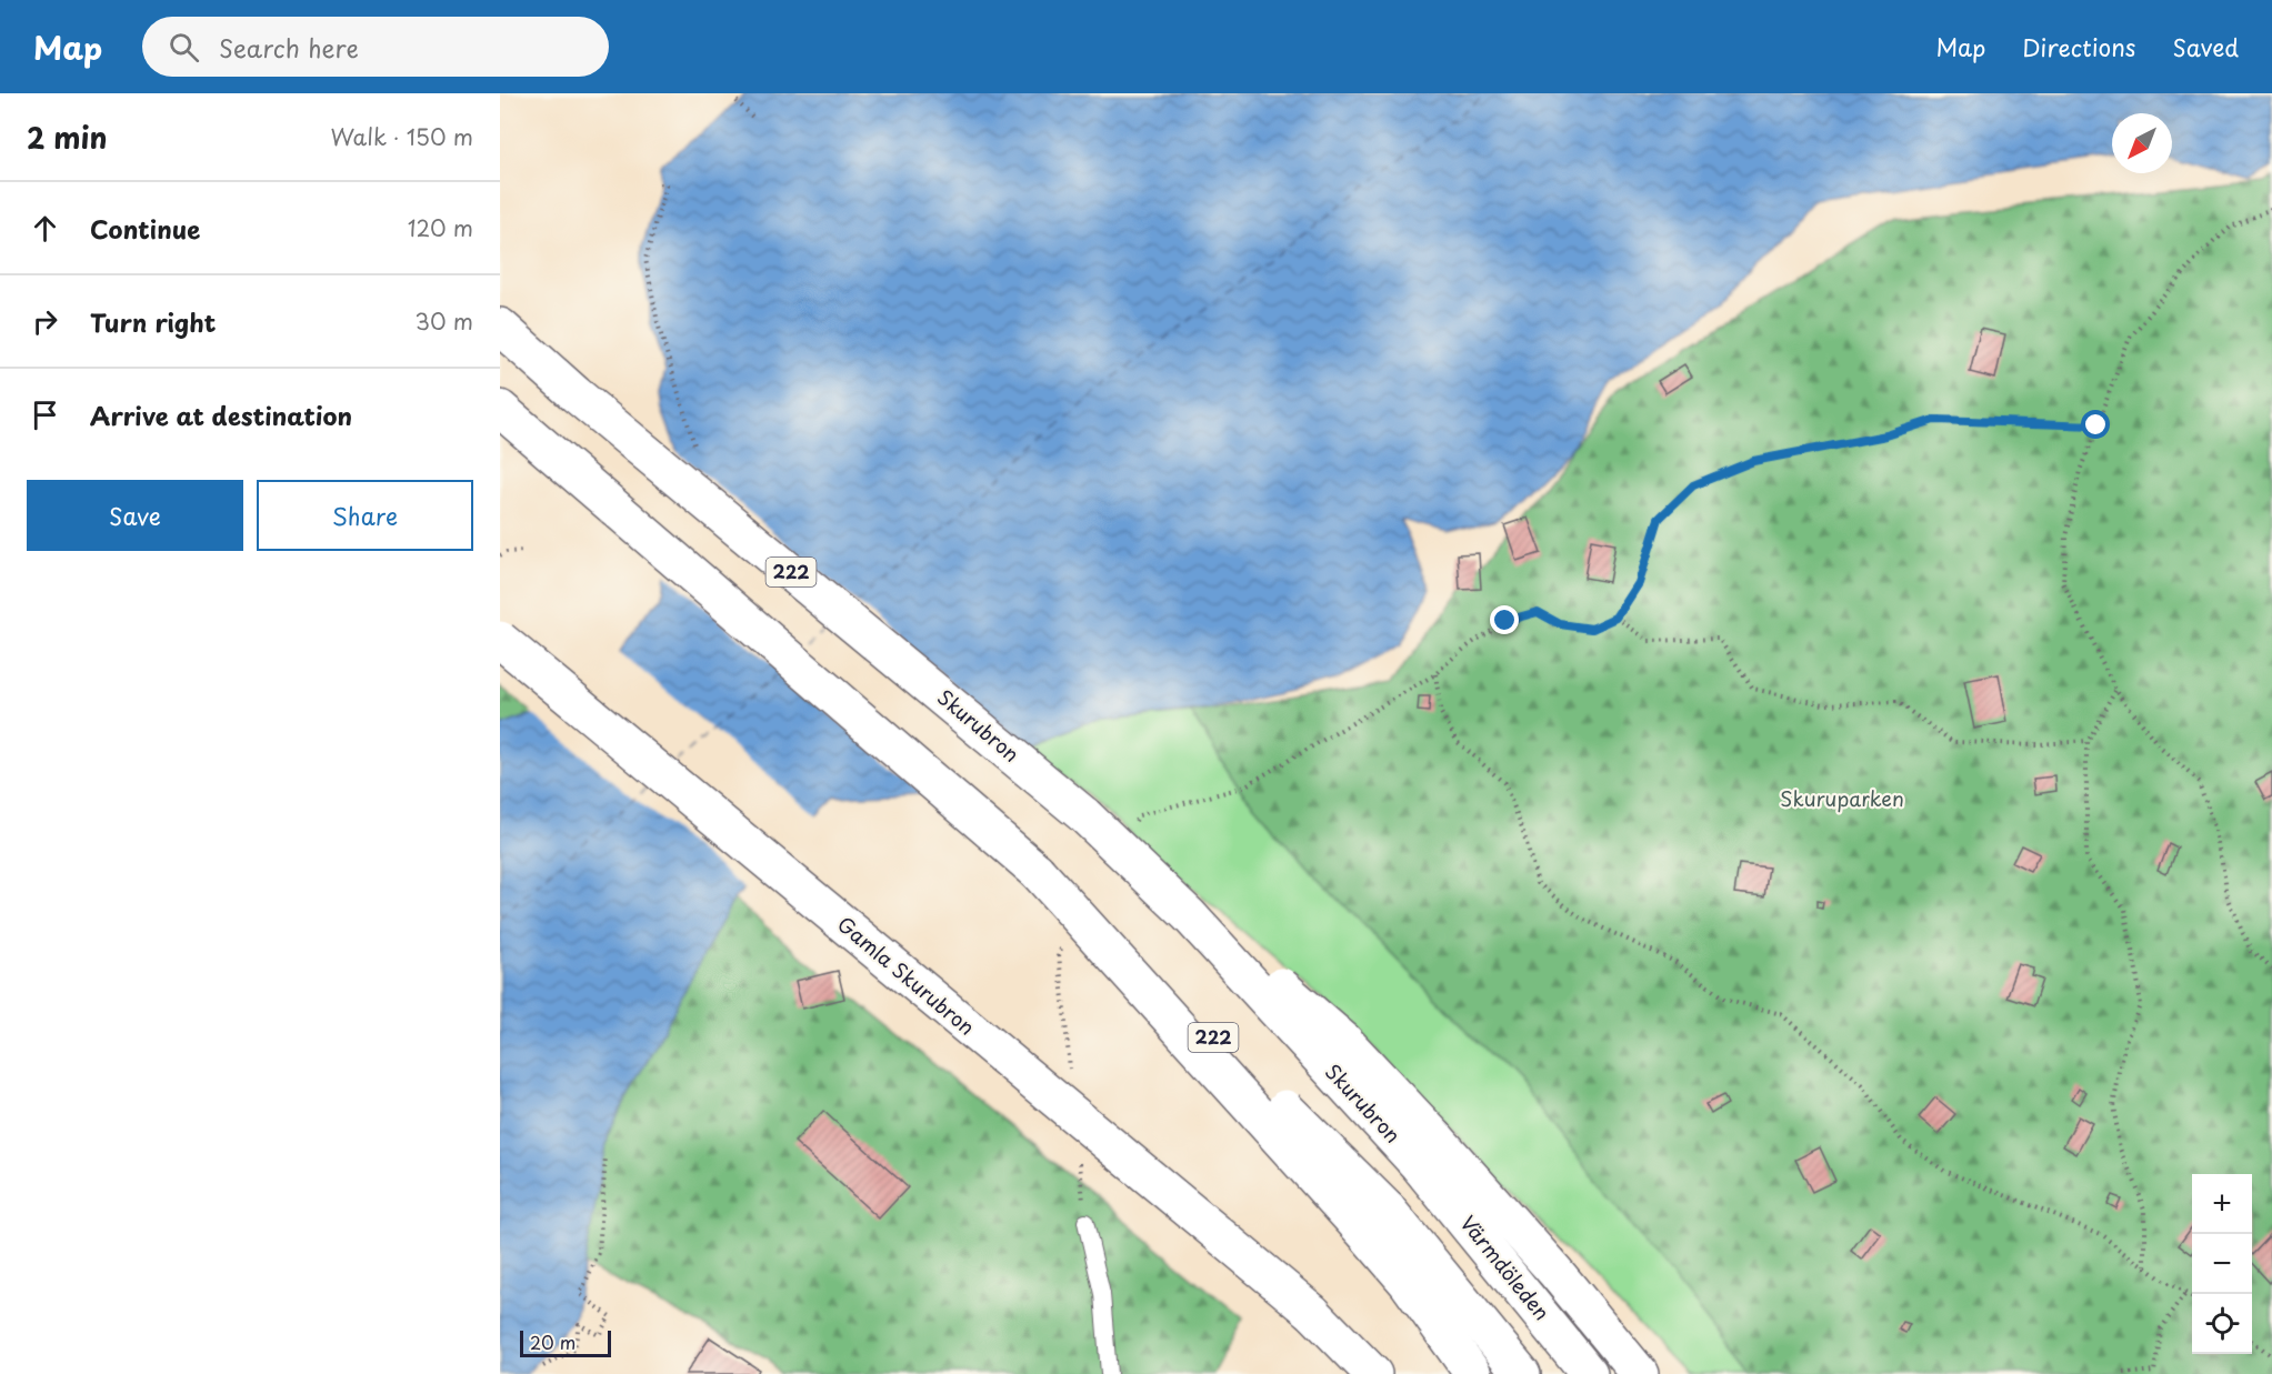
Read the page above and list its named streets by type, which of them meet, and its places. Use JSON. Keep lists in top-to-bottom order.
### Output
{
  "streets": {
    "main road": [
      "222",
      "Skurubron",
      "Gamla Skurubron",
      "Värmdöleden"
    ]
  },
  "crossings": [
    ["Skurubron", "Värmdöleden"]
  ],
  "parks": ["Skuruparken"],
  "scale_bar": "20 m",
  "north": "bottom left",
  "page": {
    "header": "Map",
    "search": "Search here",
    "nav": ["Map", "Directions", "Saved"],
    "heading": ["2 min", "Walk · 150 m"],
    "list": [
      ["Continue", "120 m"],
      ["Turn right", "30 m"],
      "Arrive at destination"
    ],
    "buttons": ["Save", "Share"],
    "map_buttons": ["+", "−"],
    "scale": "20 m"
  }
}
